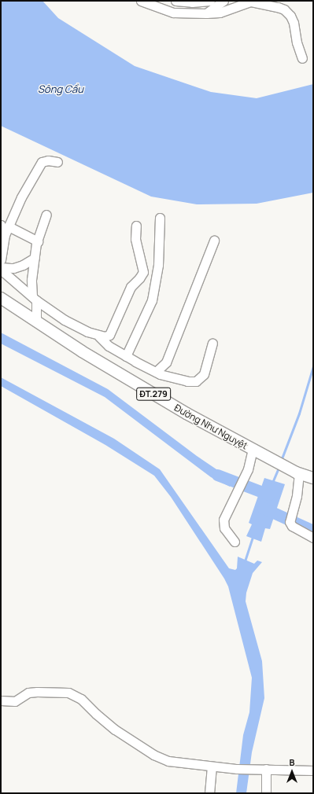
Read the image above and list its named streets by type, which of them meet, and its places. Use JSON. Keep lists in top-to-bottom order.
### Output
{
  "streets": {
    "main road": ["ĐT.279", "Đường Như Nguyệt"]
  },
  "water": ["Sông Cầu"],
  "north": "top"
}
